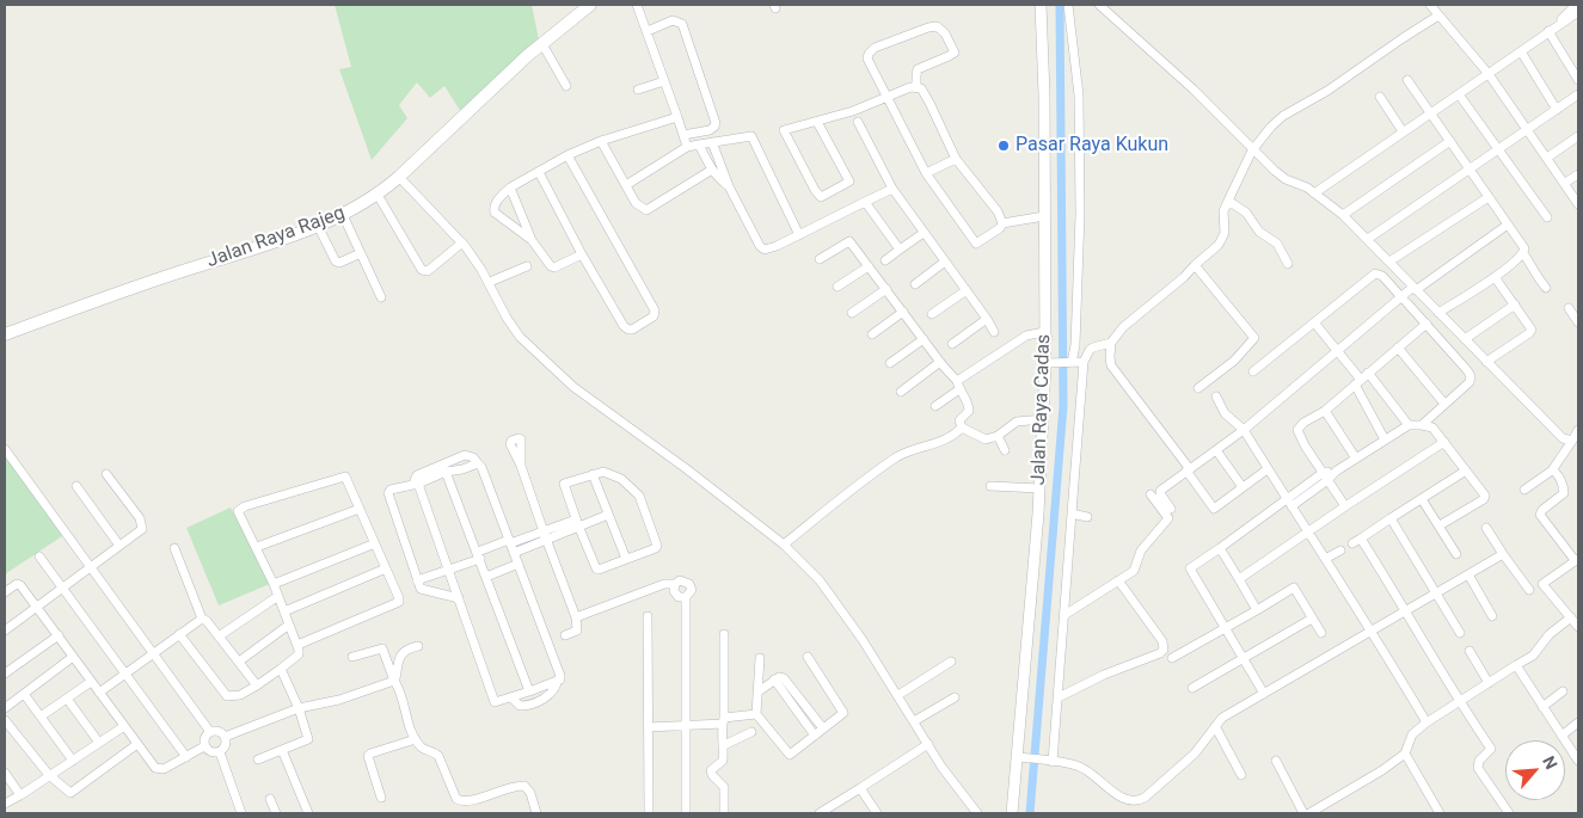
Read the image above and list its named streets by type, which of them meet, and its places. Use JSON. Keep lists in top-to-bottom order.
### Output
{
  "streets": {
    "main road": ["Jalan Raya Rajeg"],
    "street": ["Jalan Raya Cadas"]
  },
  "places": ["Pasar Raya Kukun"],
  "north": "top right"
}
